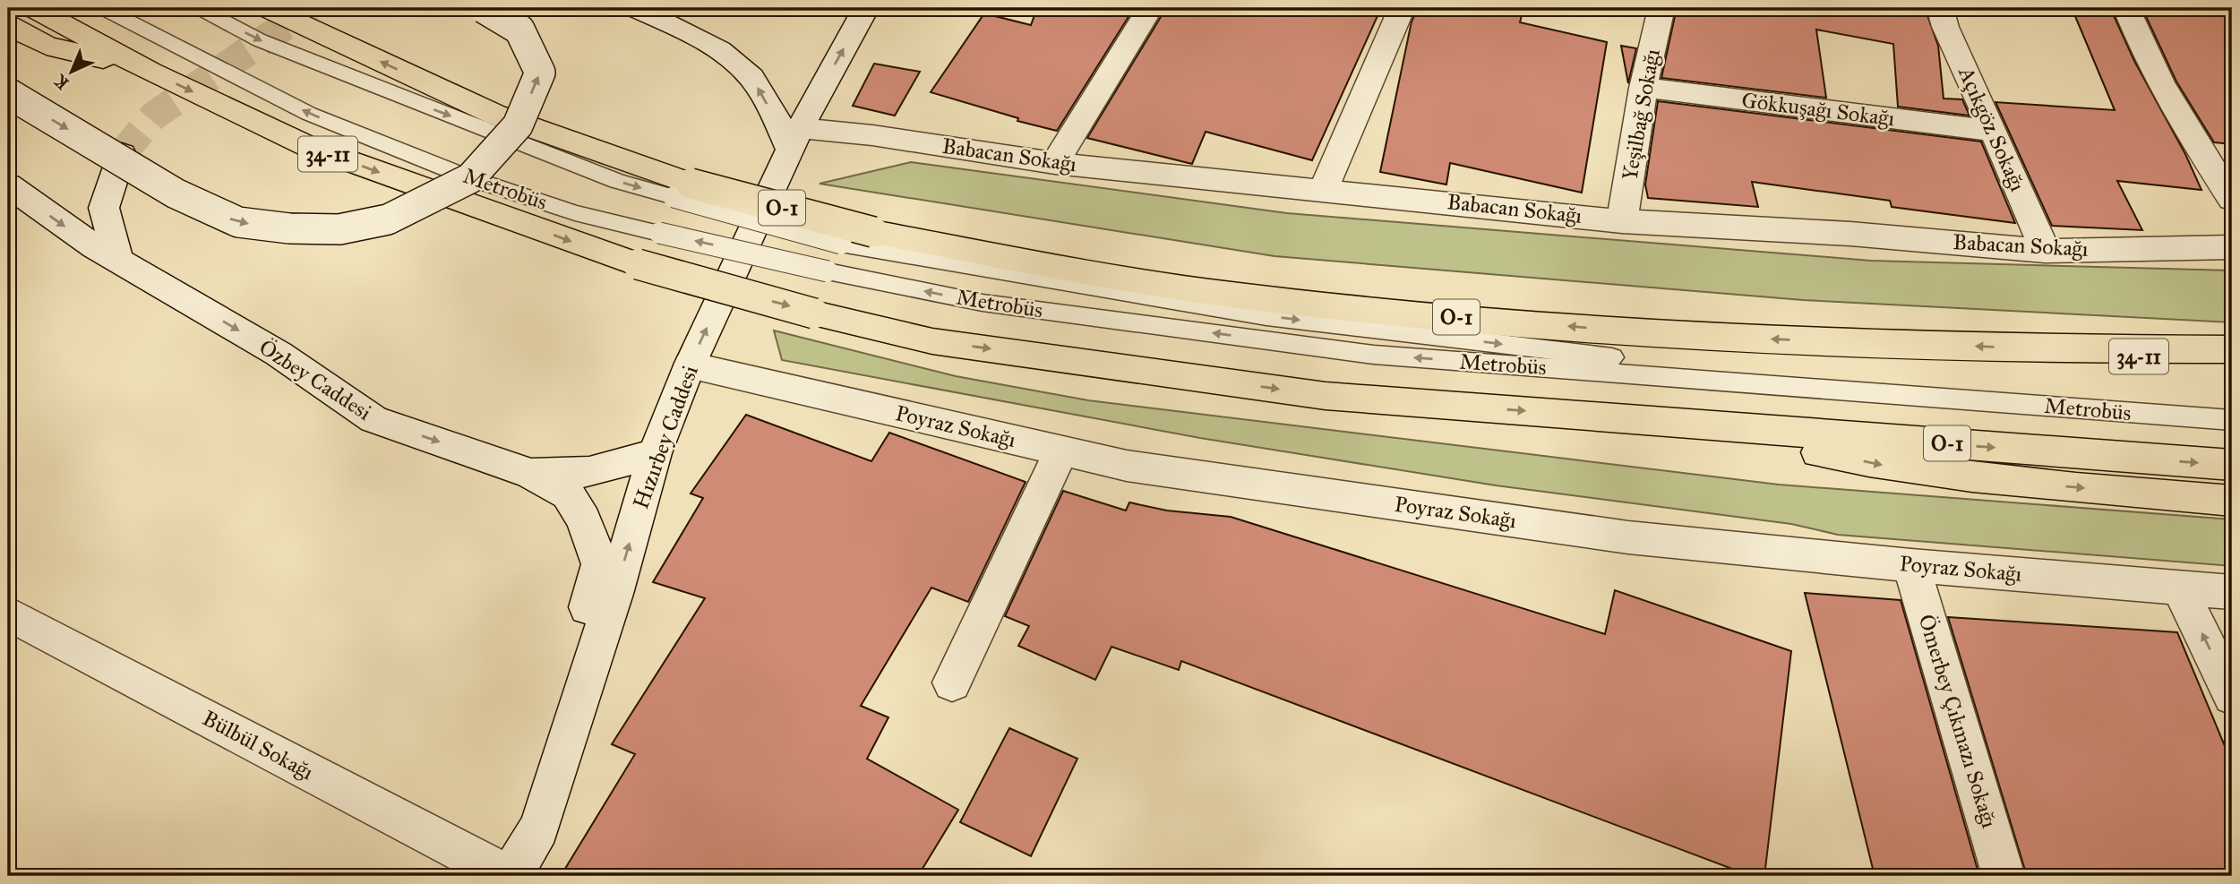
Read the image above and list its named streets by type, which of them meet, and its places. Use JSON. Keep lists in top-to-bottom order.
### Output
{
  "streets": {
    "highway": ["34-11", "O-1"],
    "street": [
      "Gökkuşağı Sokağı",
      "Yeşilbağ Sokağı",
      "Açıkgöz Sokağı",
      "Babacan Sokağı",
      "Özbey Caddesi",
      "Poyraz Sokağı",
      "Hızırbey Caddesi",
      "Ömerbey Çıkmazı Sokağı",
      "Bülbül Sokağı"
    ],
    "lane": ["Metrobüs"]
  },
  "crossings": [
    ["Gökkuşağı Sokağı", "Yeşilbağ Sokağı"],
    ["Gökkuşağı Sokağı", "Açıkgöz Sokağı"],
    ["Yeşilbağ Sokağı", "Babacan Sokağı"],
    ["Açıkgöz Sokağı", "Babacan Sokağı"],
    ["34-11", "O-1"],
    ["Babacan Sokağı", "Hızırbey Caddesi"],
    ["Metrobüs", "O-1"],
    ["Özbey Caddesi", "Hızırbey Caddesi"],
    ["Poyraz Sokağı", "Hızırbey Caddesi"],
    ["Poyraz Sokağı", "Ömerbey Çıkmazı Sokağı"],
    ["Hızırbey Caddesi", "Bülbül Sokağı"]
  ],
  "one_way": ["Özbey Caddesi", "Hızırbey Caddesi"],
  "north": "bottom left"
}
